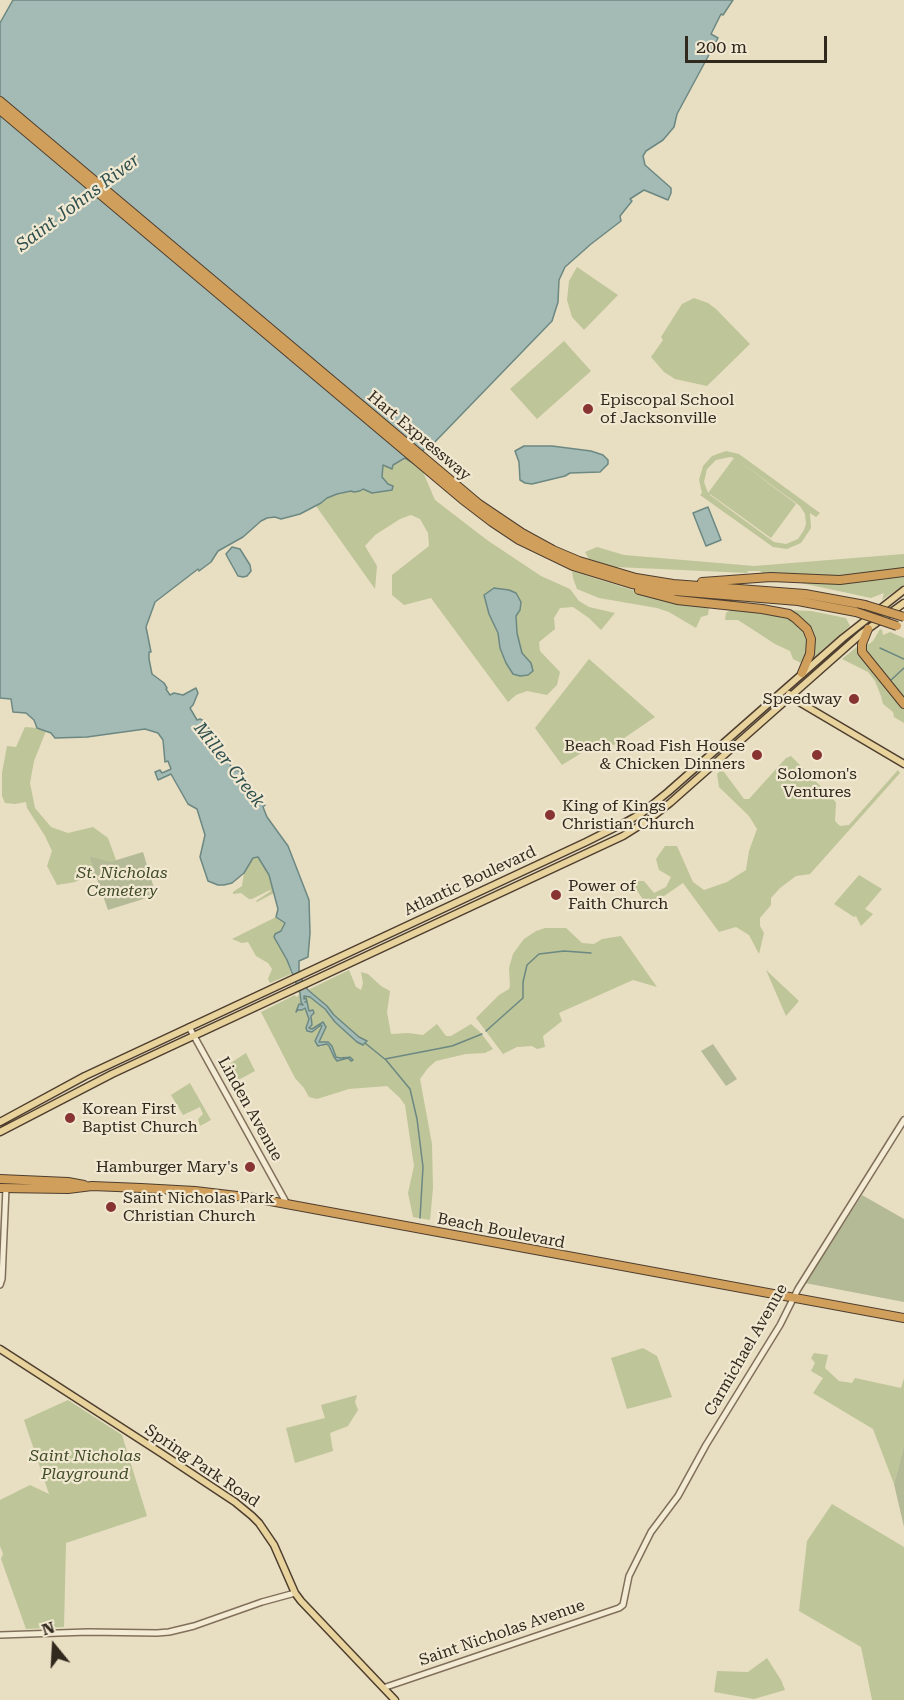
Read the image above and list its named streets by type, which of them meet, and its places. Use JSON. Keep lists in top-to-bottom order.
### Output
{
  "streets": {
    "highway": ["Hart Expressway", "Beach Boulevard"],
    "main road": ["Atlantic Boulevard", "Spring Park Road"],
    "street": ["Linden Avenue", "Carmichael Avenue", "Saint Nicholas Avenue"]
  },
  "crossings": [
    ["Atlantic Boulevard", "Linden Avenue"],
    ["Linden Avenue", "Beach Boulevard"],
    ["Beach Boulevard", "Carmichael Avenue"],
    ["Carmichael Avenue", "Saint Nicholas Avenue"],
    ["Spring Park Road", "Saint Nicholas Avenue"]
  ],
  "water": ["Saint Johns River", "Miller Creek"],
  "parks": ["St. Nicholas Cemetery", "Saint Nicholas Playground"],
  "places": [
    "Episcopal School of Jacksonville",
    "Speedway",
    "Beach Road Fish House & Chicken Dinners",
    "Solomon's Ventures",
    "King of Kings Christian Church",
    "Power of Faith Church",
    "Korean First Baptist Church",
    "Hamburger Mary's",
    "Saint Nicholas Park Christian Church"
  ],
  "scale_bar": "200 m",
  "north": "top"
}
